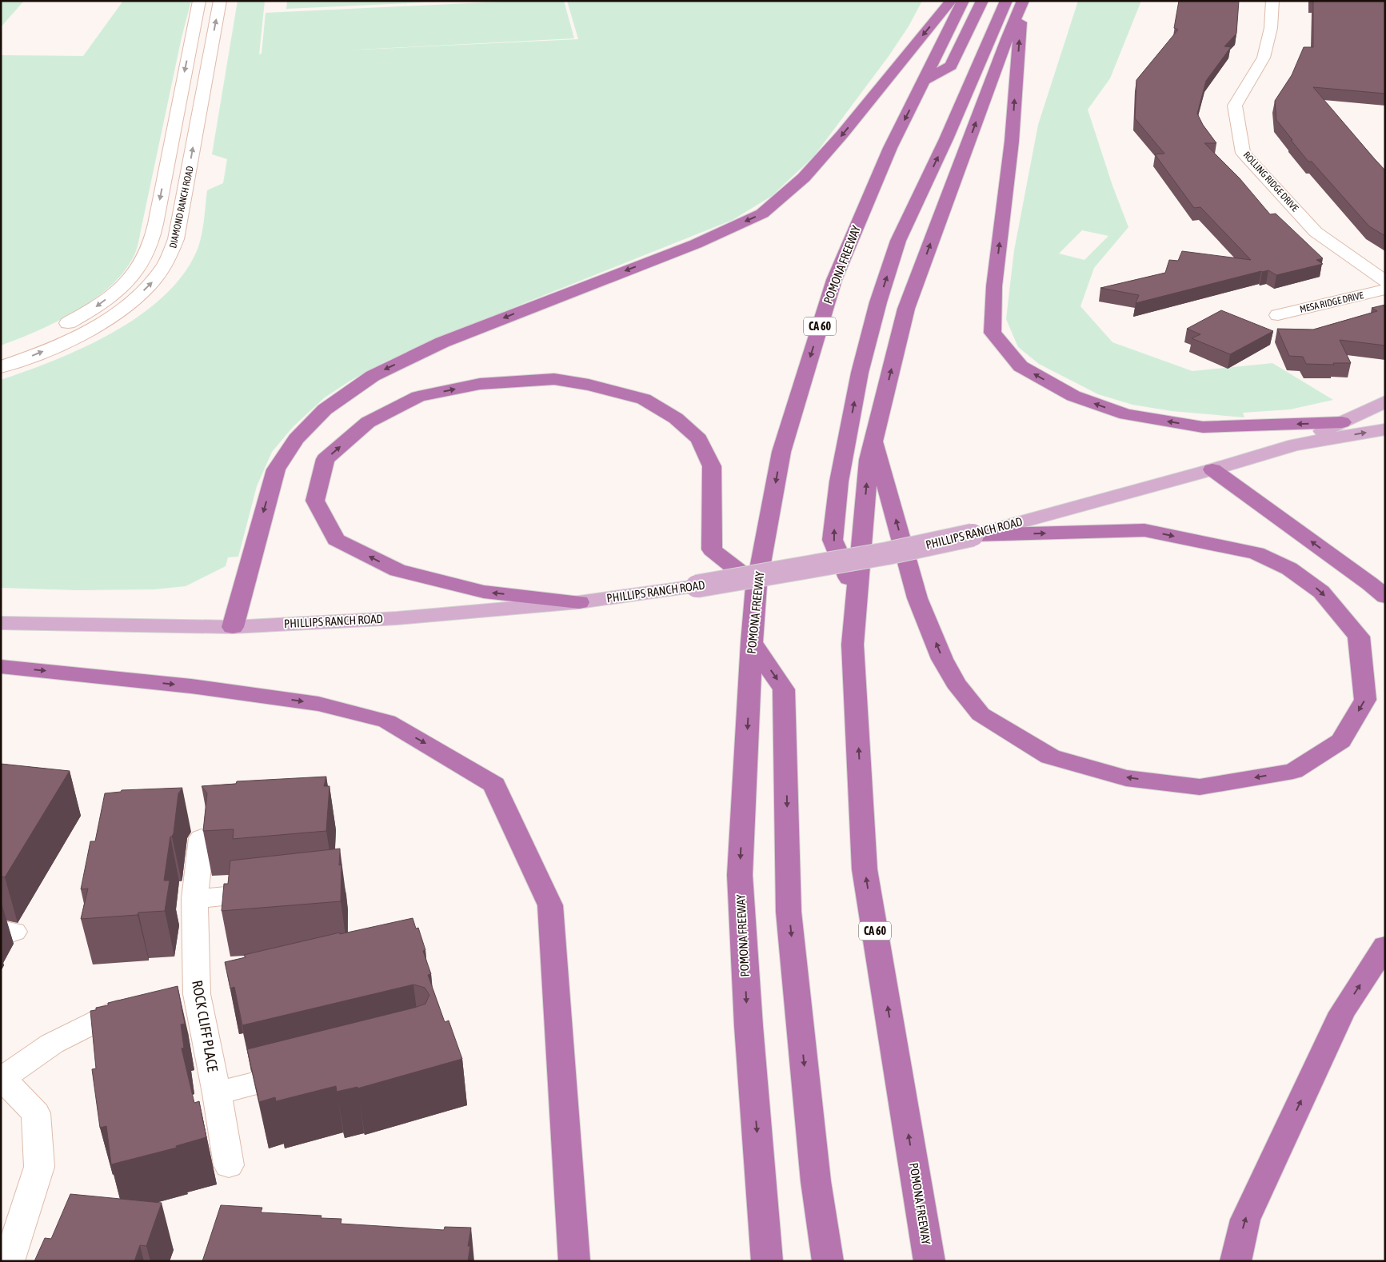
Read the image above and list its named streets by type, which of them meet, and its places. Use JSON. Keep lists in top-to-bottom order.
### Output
{
  "streets": {
    "highway": ["POMONA FREEWAY", "CA 60"],
    "main road": ["PHILLIPS RANCH ROAD"],
    "street": [
      "ROLLING RIDGE DRIVE",
      "DIAMOND RANCH ROAD",
      "MESA RIDGE DRIVE",
      "ROCK CLIFF PLACE"
    ]
  }
}
